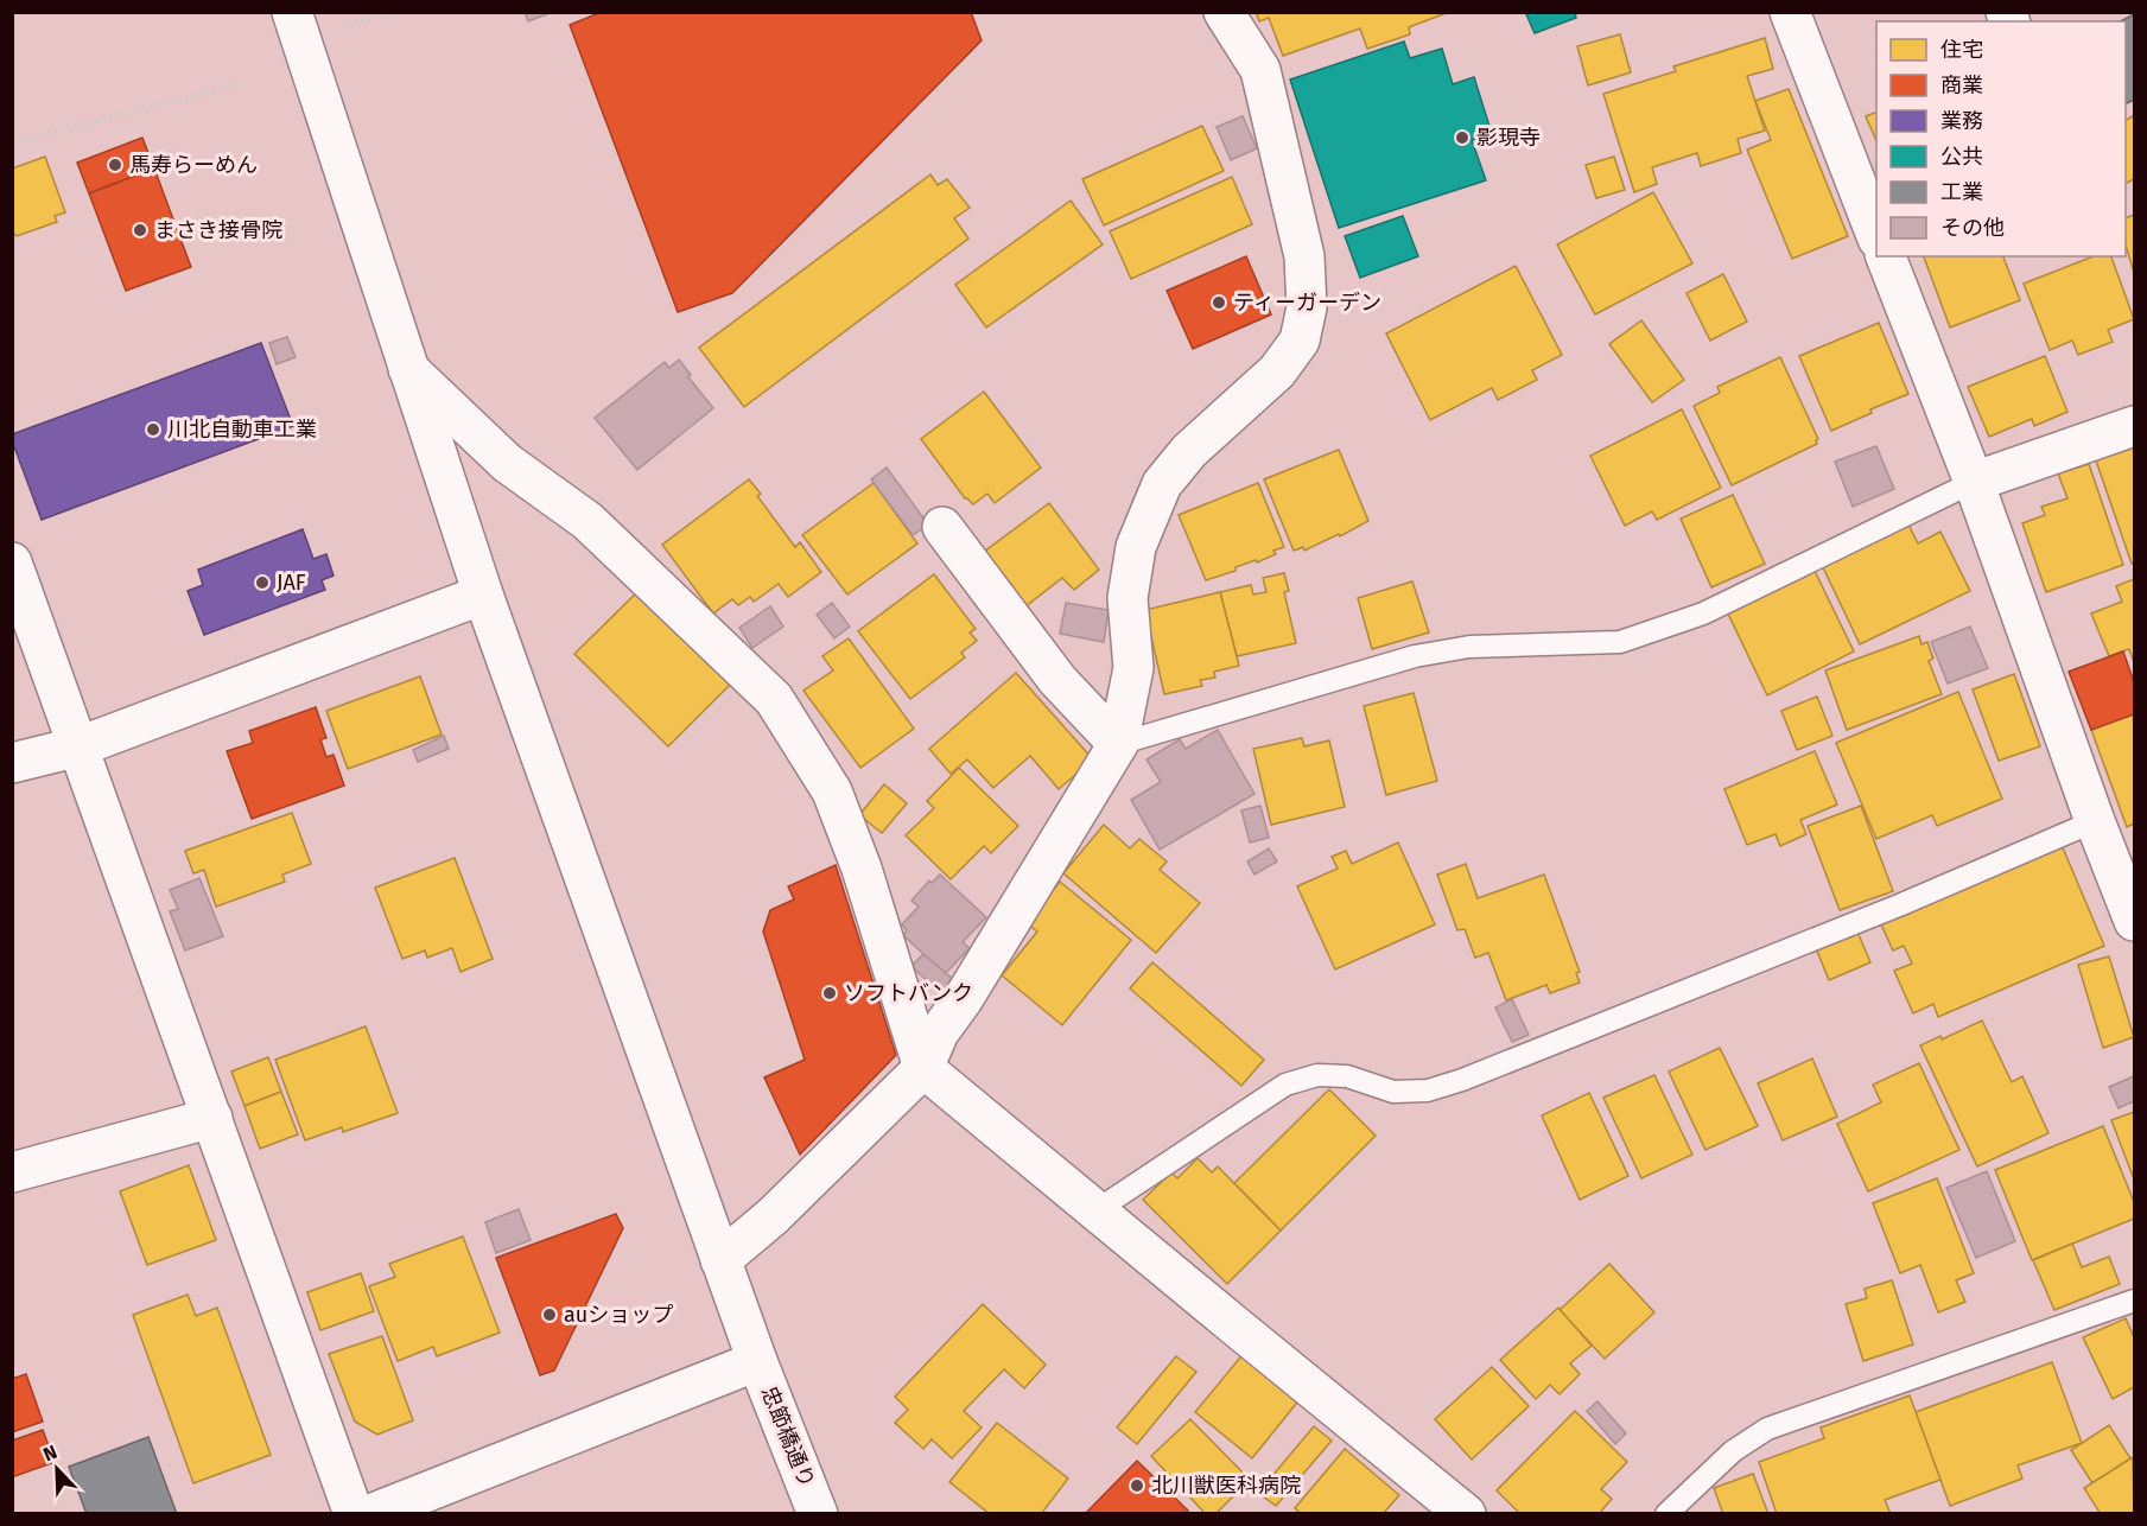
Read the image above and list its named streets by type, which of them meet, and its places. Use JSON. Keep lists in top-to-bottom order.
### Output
{
  "streets": {
    "street": ["忠節橋通り"]
  },
  "places": [
    "影現寺",
    "馬寿らーめん",
    "まさき接骨院",
    "ティーガーデン",
    "川北自動車工業",
    "JAF",
    "ソフトバンク",
    "auショップ",
    "北川獣医科病院"
  ],
  "legend": [
    "住宅",
    "商業",
    "業務",
    "公共",
    "工業",
    "その他"
  ],
  "north": "top left"
}
